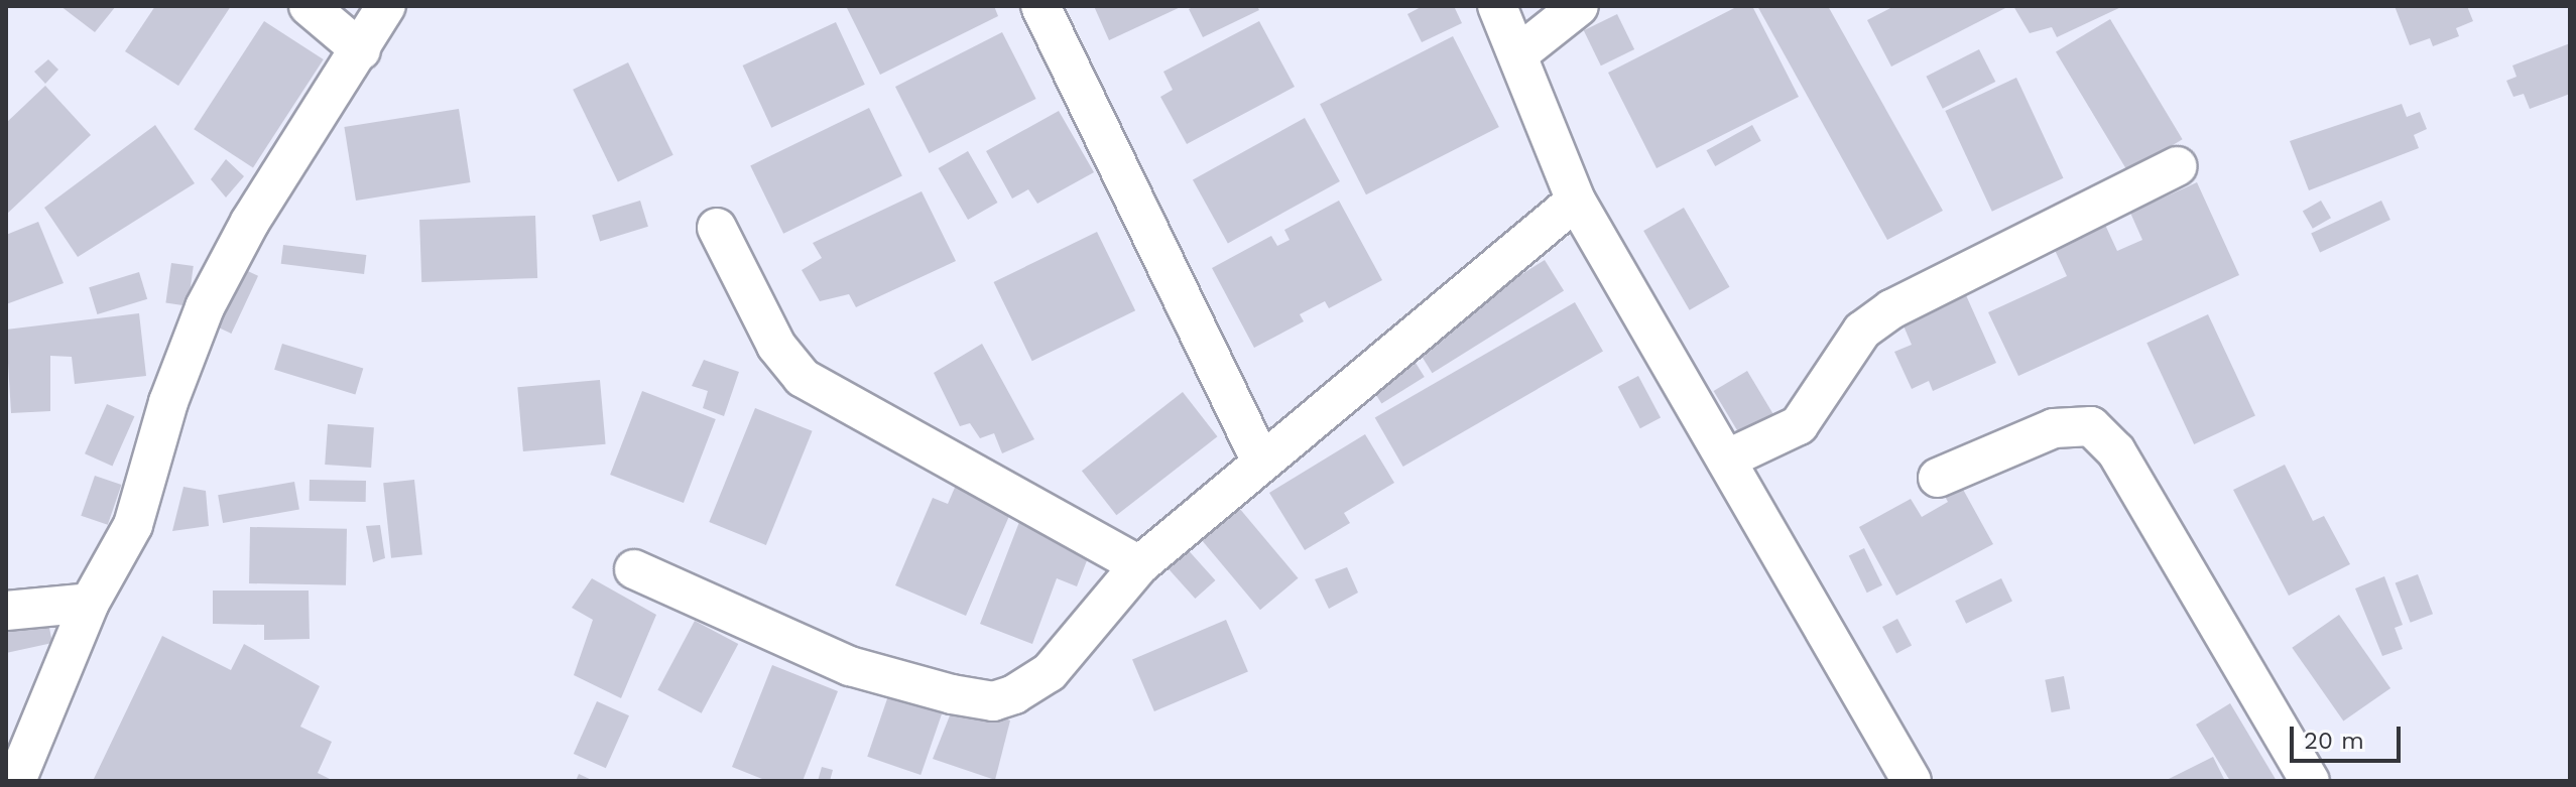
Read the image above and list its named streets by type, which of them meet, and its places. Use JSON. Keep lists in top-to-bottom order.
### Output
{
  "scale_bar": "20 m"
}
